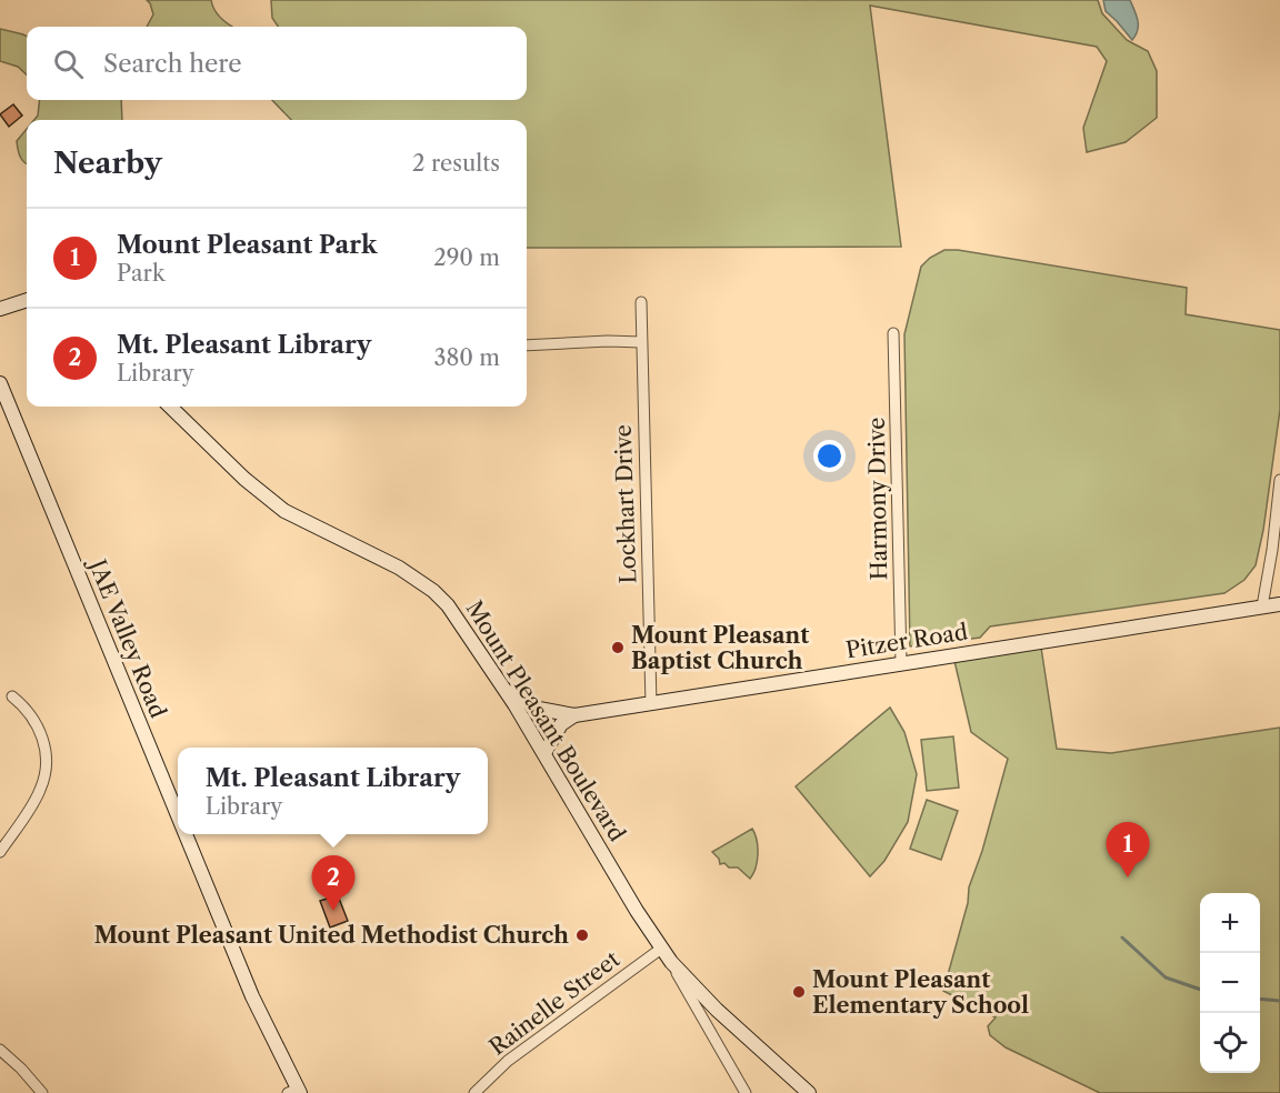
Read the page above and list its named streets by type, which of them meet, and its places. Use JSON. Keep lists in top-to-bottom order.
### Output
{
  "streets": {
    "street": [
      "Harmony Drive",
      "Lockhart Drive",
      "JAE Valley Road",
      "Pitzer Road",
      "Mount Pleasant Boulevard",
      "Rainelle Street"
    ]
  },
  "crossings": [
    ["Harmony Drive", "Pitzer Road"],
    ["Lockhart Drive", "Pitzer Road"],
    ["Pitzer Road", "Mount Pleasant Boulevard"],
    ["Mount Pleasant Boulevard", "Rainelle Street"]
  ],
  "places": ["Mount Pleasant Baptist Church", "Mount Pleasant United Methodist Church", "Mount Pleasant Elementary School"],
  "page": {
    "search": "Search here",
    "heading": ["Nearby", "2 results"],
    "list": [
      {
        "mark": "1",
        "name": "Mount Pleasant Park",
        "note": "Park",
        "value": "290 m"
      },
      {
        "mark": "2",
        "name": "Mt. Pleasant Library",
        "note": "Library",
        "value": "380 m"
      }
    ],
    "popup": ["Mt. Pleasant Library", "Library"],
    "pins": ["1", "2"],
    "map_buttons": ["+", "−"]
  }
}
